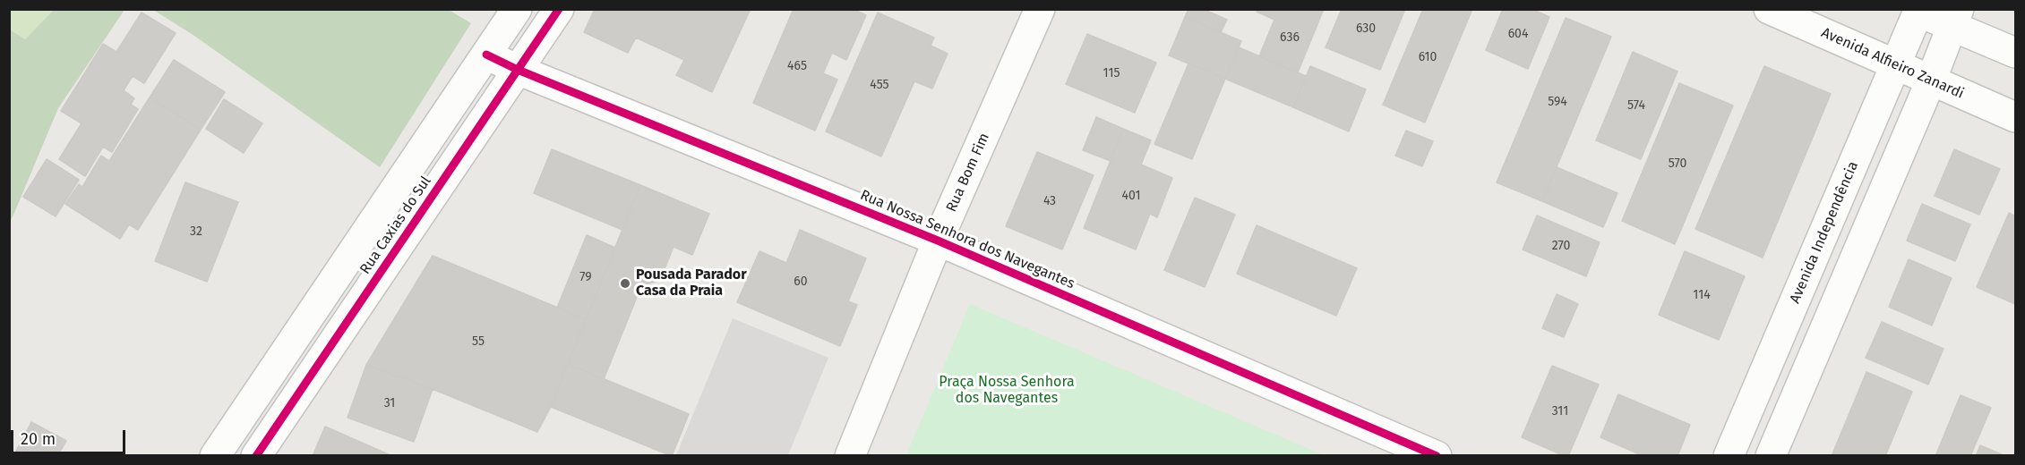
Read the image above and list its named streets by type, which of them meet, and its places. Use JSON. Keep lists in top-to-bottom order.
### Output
{
  "streets": {
    "street": [
      "Avenida Alfieiro Zanardi",
      "Rua Bom Fim",
      "Rua Caxias do Sul",
      "Avenida Independência",
      "Rua Nossa Senhora dos Navegantes"
    ]
  },
  "crossings": [
    ["Avenida Alfieiro Zanardi", "Avenida Independência"],
    ["Rua Bom Fim", "Rua Nossa Senhora dos Navegantes"],
    ["Rua Caxias do Sul", "Rua Nossa Senhora dos Navegantes"]
  ],
  "parks": ["Praça Nossa Senhora dos Navegantes"],
  "places": ["Pousada Parador Casa da Praia"],
  "house_numbers": [
    "630",
    "604",
    "636",
    "610",
    "465",
    "115",
    "455",
    "594",
    "574",
    "570",
    "401",
    "43",
    "32",
    "270",
    "79",
    "60",
    "114",
    "55",
    "31",
    "311"
  ],
  "scale_bar": "20 m"
}
